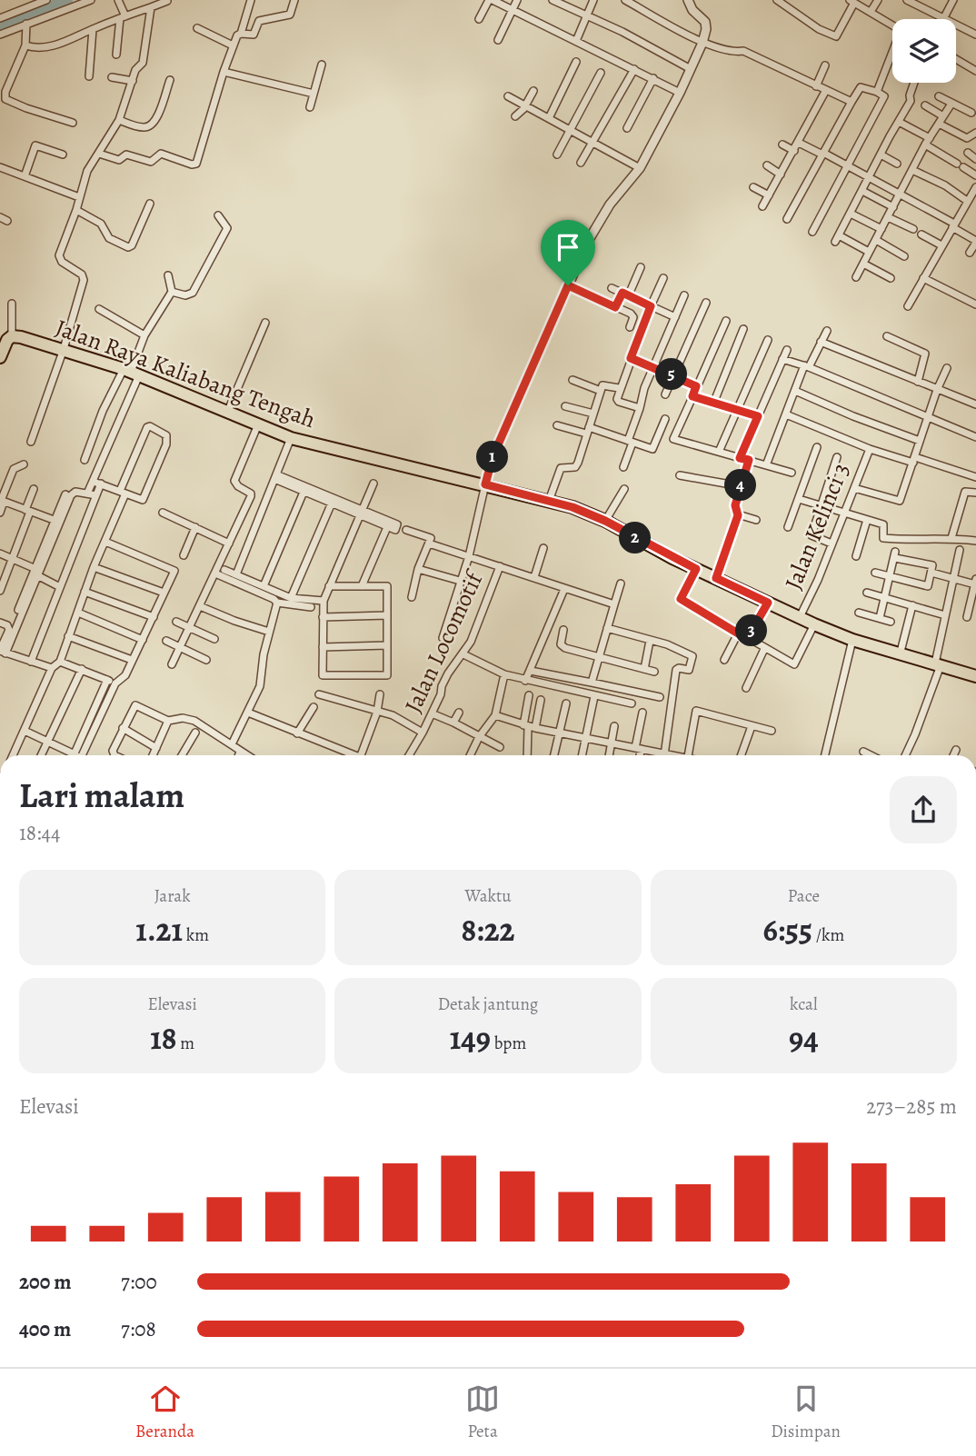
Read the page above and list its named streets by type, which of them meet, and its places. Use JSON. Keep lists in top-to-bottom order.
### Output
{
  "streets": {
    "main road": ["Jalan Raya Kaliabang Tengah"],
    "street": ["Jalan Kelinci 3", "Jalan Locomotif"]
  },
  "crossings": [
    ["Jalan Raya Kaliabang Tengah", "Jalan Kelinci 3"],
    ["Jalan Raya Kaliabang Tengah", "Jalan Locomotif"]
  ],
  "page": {
    "pins": [
      "5",
      "1",
      "4",
      "2",
      "3"
    ],
    "heading": ["Lari malam", "18:44"],
    "stats": [
      ["Jarak", "1.21 km"],
      ["Waktu", "8:22"],
      ["Pace", "6:55 /km"],
      ["Elevasi", "18 m"],
      ["Detak jantung", "149 bpm"],
      ["kcal", "94"]
    ],
    "chart": ["Elevasi", "273–285 m"],
    "list": [
      {
        "name": "200 m",
        "note": "7:00"
      },
      {
        "name": "400 m",
        "note": "7:08"
      }
    ],
    "tabs": ["Beranda", "Peta", "Disimpan"]
  }
}
